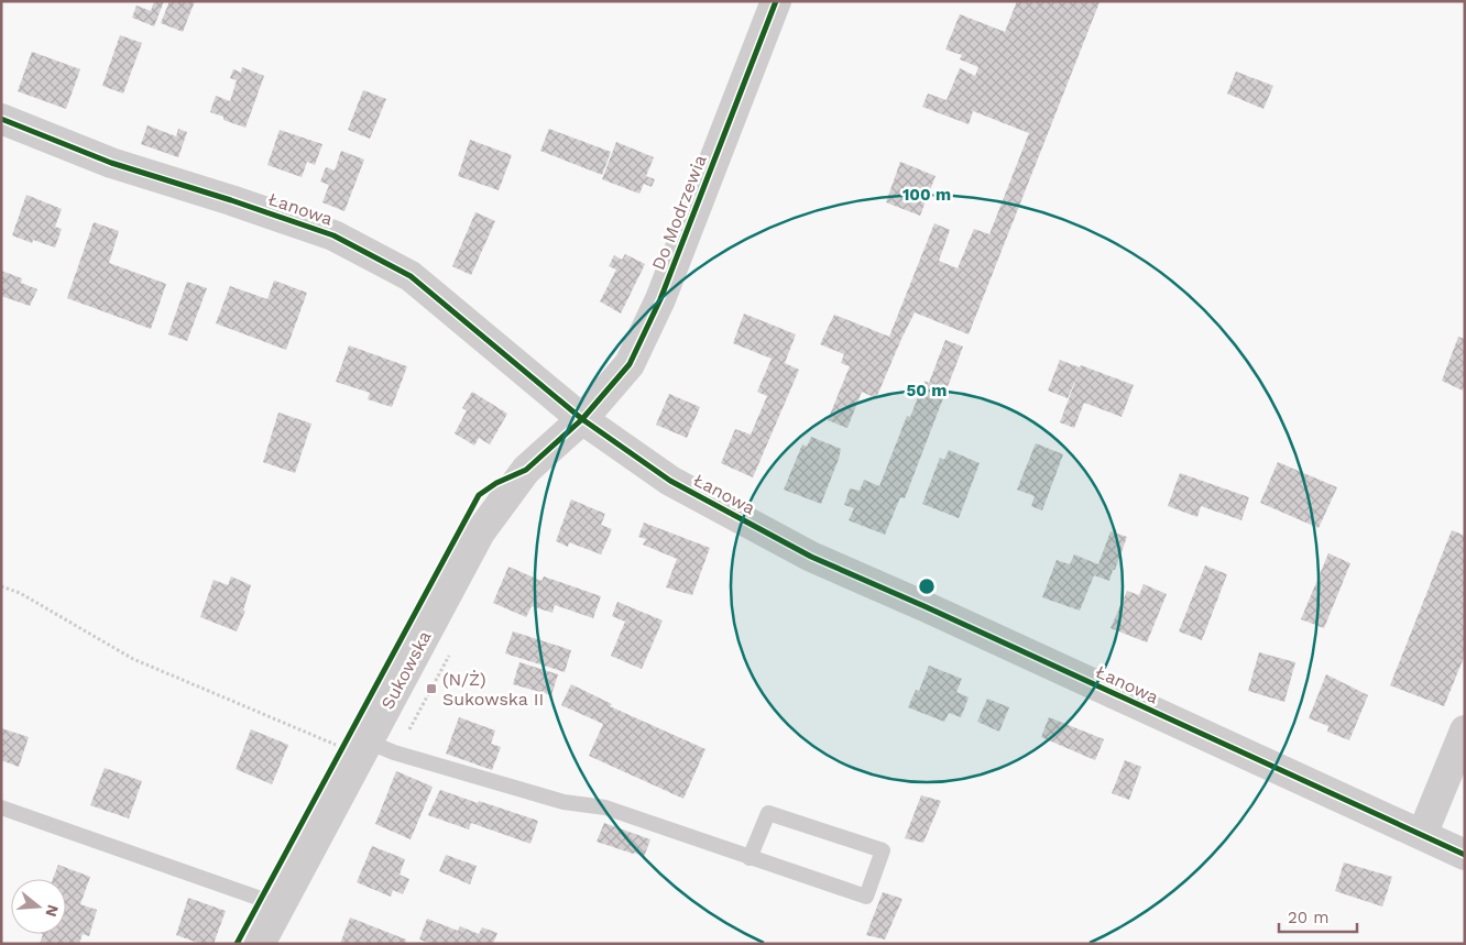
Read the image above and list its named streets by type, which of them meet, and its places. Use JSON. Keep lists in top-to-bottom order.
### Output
{
  "streets": {
    "street": ["Łanowa", "Do Modrzewia", "Sukowska"]
  },
  "crossings": [
    ["Łanowa", "Do Modrzewia"],
    ["Łanowa", "Sukowska"],
    ["Do Modrzewia", "Sukowska"]
  ],
  "places": {
    "transit": ["(N/Ż) Sukowska II"]
  },
  "scale_bar": "20 m",
  "north": "right",
  "rings": ["100 m", "50 m"]
}
